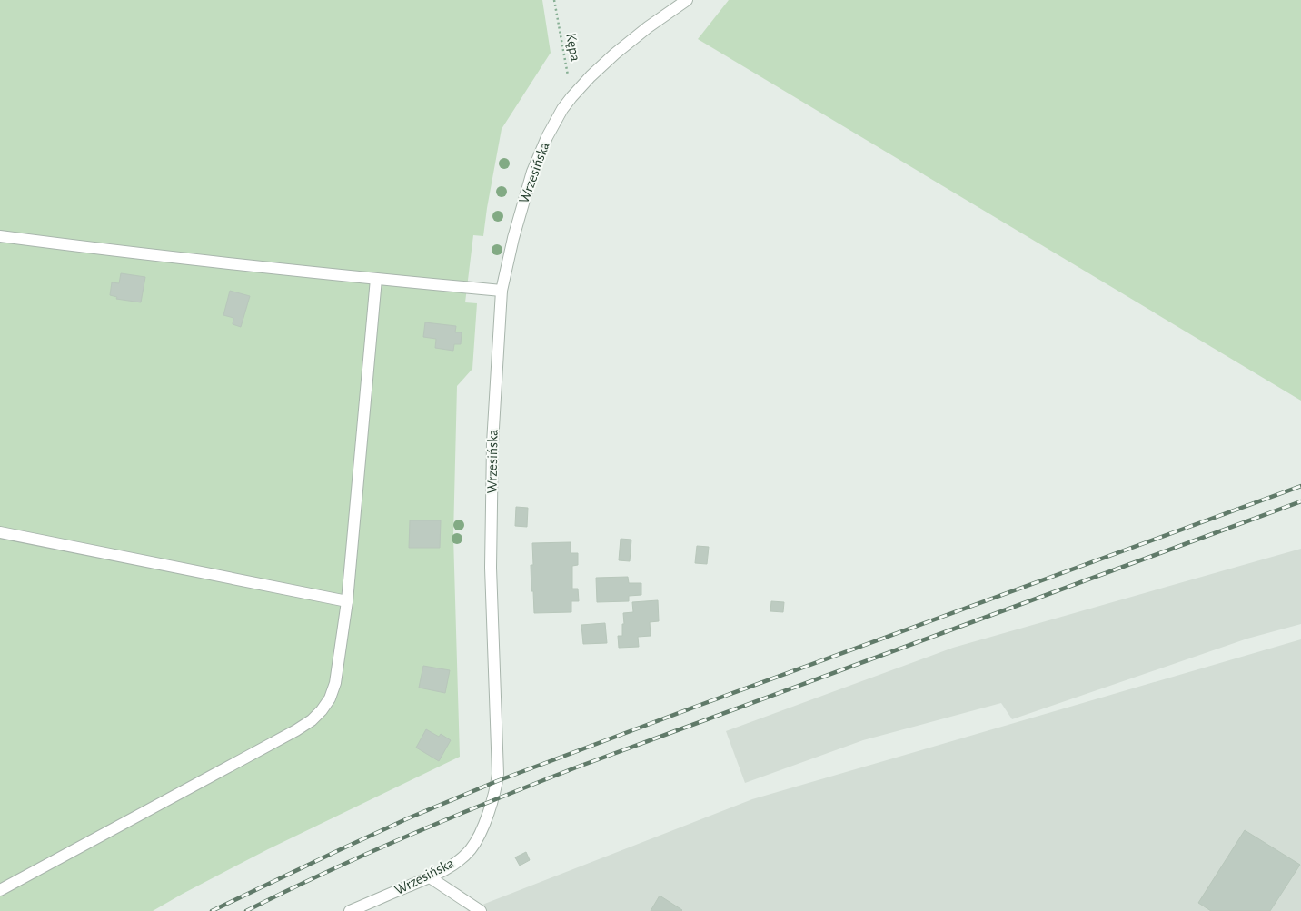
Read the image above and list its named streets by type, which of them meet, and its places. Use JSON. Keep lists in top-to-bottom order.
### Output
{
  "streets": {
    "street": ["Wrzesińska"],
    "path": ["Kępa"]
  },
  "crossings": [
    ["Kępa", "Wrzesińska"]
  ]
}
